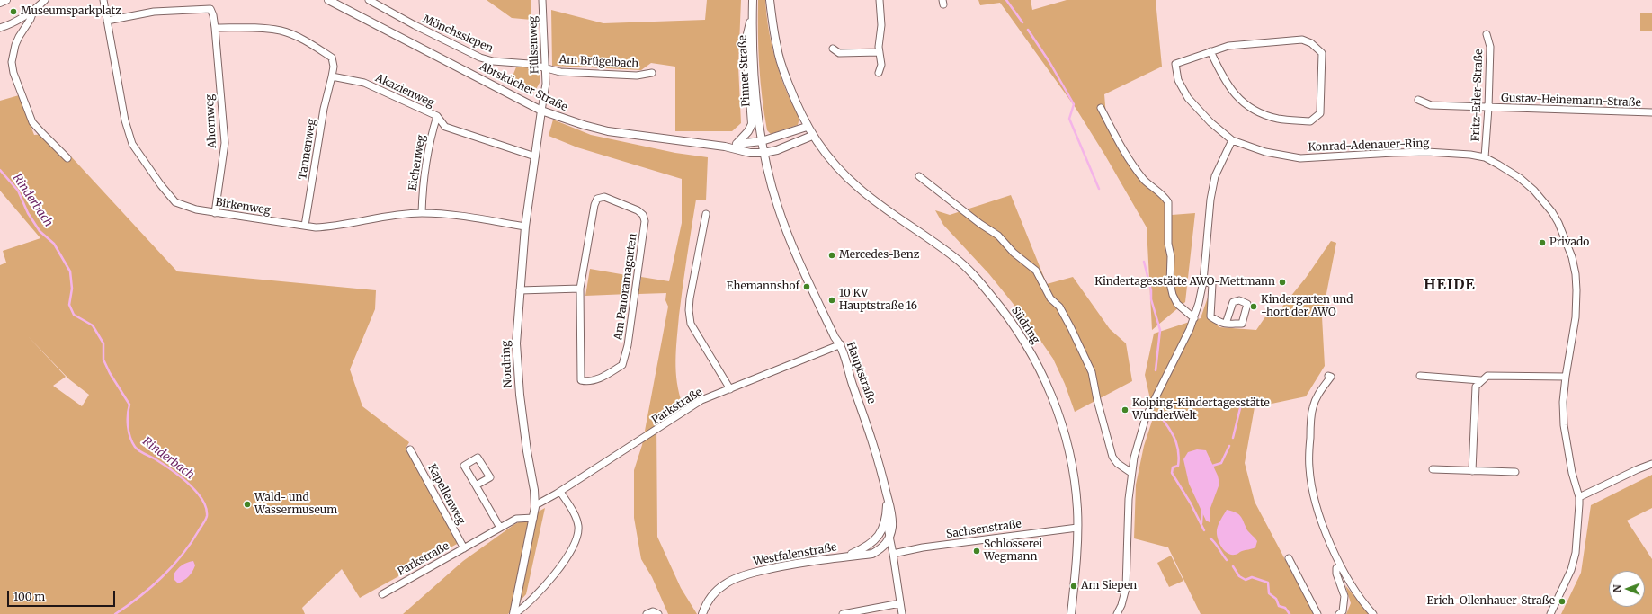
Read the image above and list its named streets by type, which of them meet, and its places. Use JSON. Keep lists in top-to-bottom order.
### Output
{
  "streets": {
    "street": [
      "Mönchssiepen",
      "Hülsenweg",
      "Am Brügelbach",
      "Pinner Straße",
      "Abtskücher Straße",
      "Akazienweg",
      "Fritz-Erler-Straße",
      "Gustav-Heinemann-Straße",
      "Ahornweg",
      "Konrad-Adenauer-Ring",
      "Tannenweg",
      "Eichenweg",
      "Birkenweg",
      "Am Panoramagarten",
      "Südring",
      "Nordring",
      "Hauptstraße",
      "Parkstraße",
      "Kapellenweg",
      "Sachsenstraße",
      "Westfalenstraße"
    ]
  },
  "crossings": [
    ["Mönchssiepen", "Hülsenweg"],
    ["Mönchssiepen", "Am Brügelbach"],
    ["Hülsenweg", "Am Brügelbach"],
    ["Hülsenweg", "Abtskücher Straße"],
    ["Hülsenweg", "Nordring"],
    ["Pinner Straße", "Abtskücher Straße"],
    ["Pinner Straße", "Hauptstraße"],
    ["Abtskücher Straße", "Südring"],
    ["Abtskücher Straße", "Nordring"],
    ["Abtskücher Straße", "Hauptstraße"],
    ["Akazienweg", "Tannenweg"],
    ["Akazienweg", "Eichenweg"],
    ["Akazienweg", "Nordring"],
    ["Fritz-Erler-Straße", "Gustav-Heinemann-Straße"],
    ["Fritz-Erler-Straße", "Konrad-Adenauer-Ring"],
    ["Ahornweg", "Birkenweg"],
    ["Tannenweg", "Birkenweg"],
    ["Eichenweg", "Birkenweg"],
    ["Birkenweg", "Nordring"],
    ["Südring", "Sachsenstraße"],
    ["Nordring", "Parkstraße"],
    ["Hauptstraße", "Parkstraße"],
    ["Hauptstraße", "Sachsenstraße"],
    ["Hauptstraße", "Westfalenstraße"],
    ["Parkstraße", "Kapellenweg"]
  ],
  "districts": ["HEIDE"],
  "water": ["Rinderbach"],
  "places": [
    "Museumsparkplatz",
    "Privado",
    "Mercedes-Benz",
    "Kindertagesstätte AWO-Mettmann",
    "Ehemannshof",
    "10 KV Hauptstraße 16",
    "Kindergarten und -hort der AWO",
    "Kolping-Kindertagesstätte WunderWelt",
    "Wald- und Wassermuseum",
    "Schlosserei Wegmann",
    "Am Siepen",
    "Erich-Ollenhauer-Straße"
  ],
  "scale_bar": "100 m",
  "north": "left"
}
